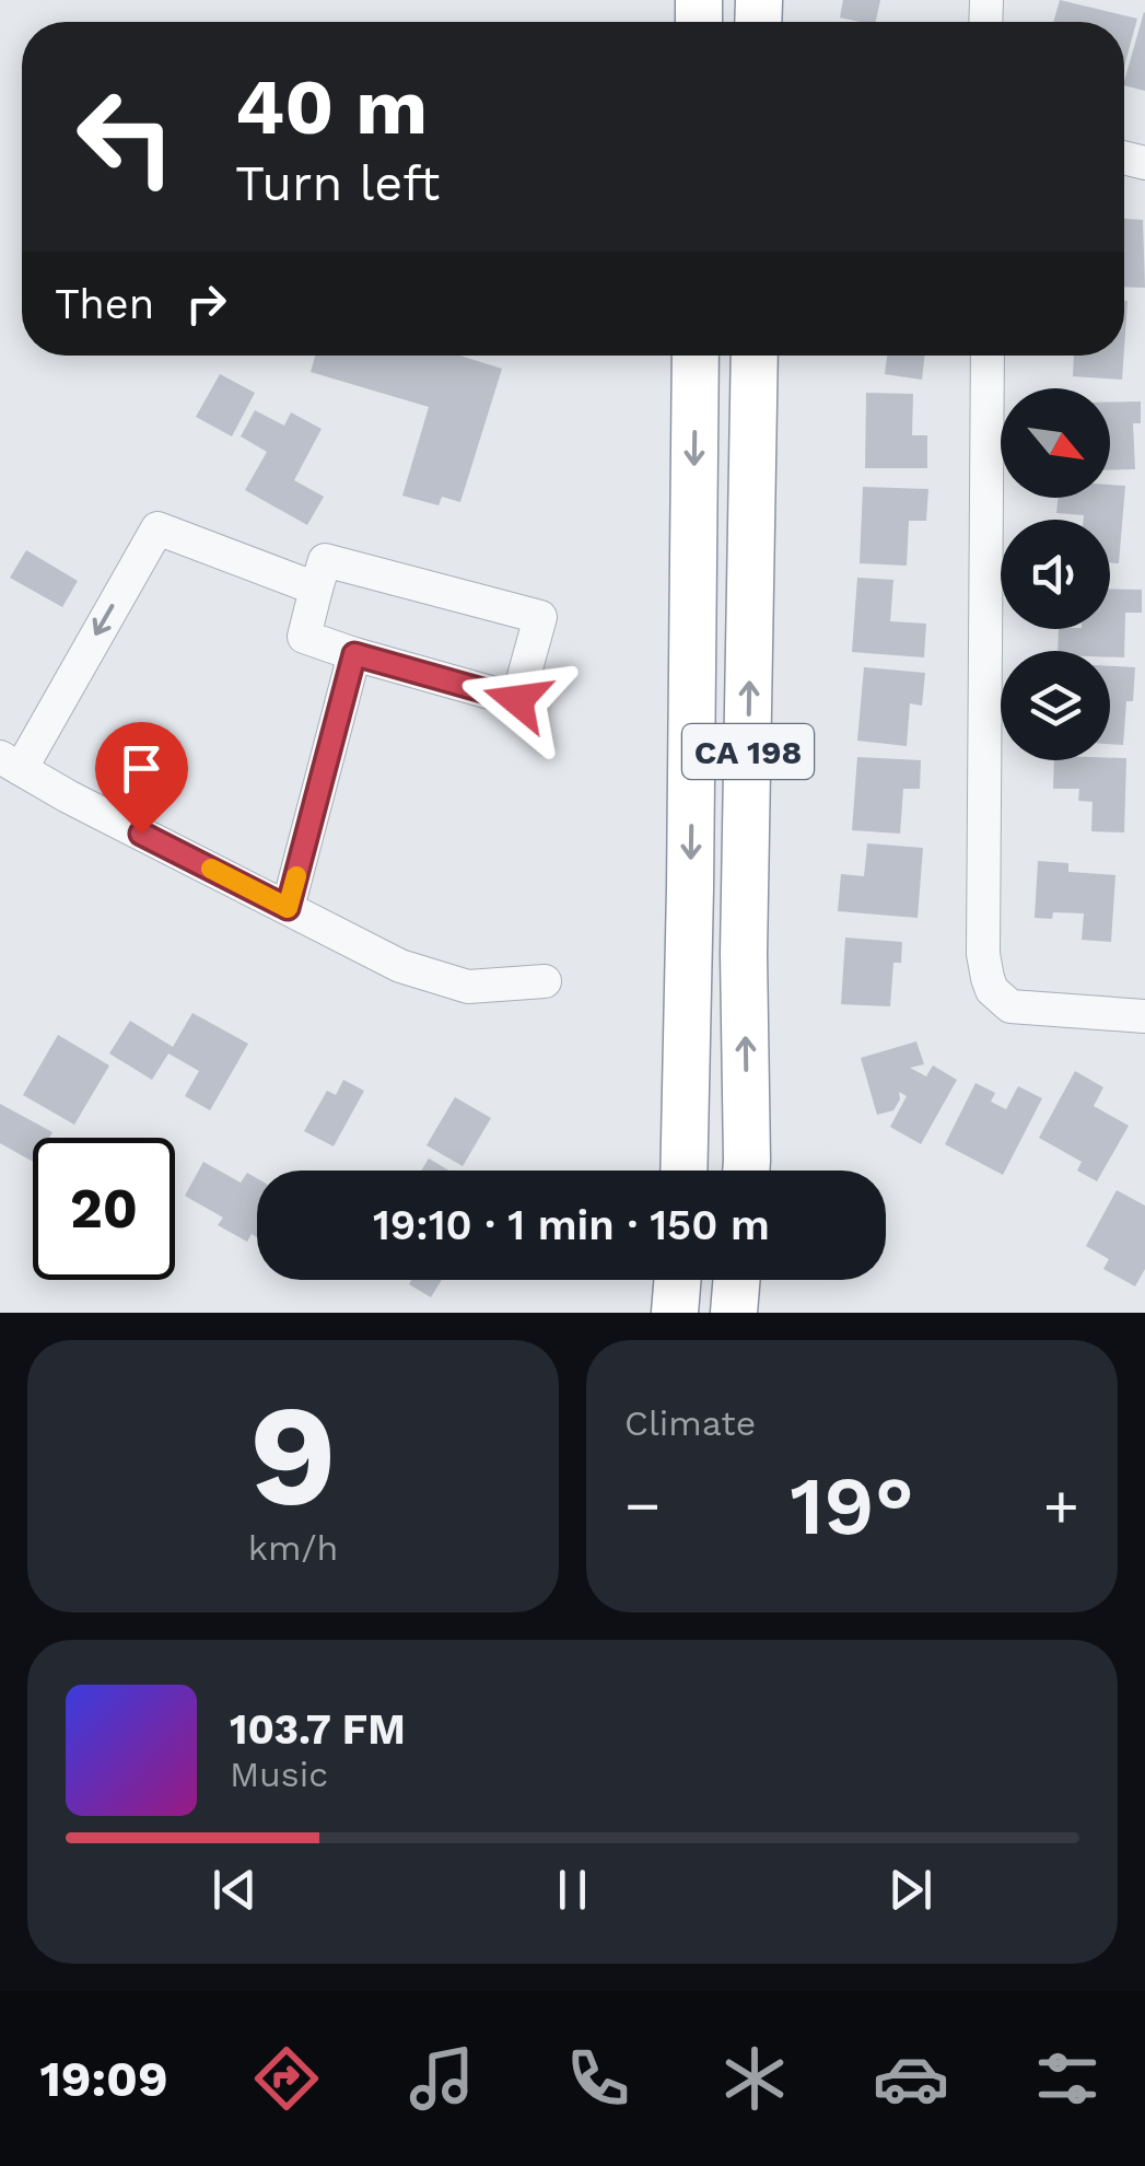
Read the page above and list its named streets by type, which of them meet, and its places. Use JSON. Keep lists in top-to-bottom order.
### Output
{
  "streets": {
    "highway": ["CA 198"]
  },
  "north": "bottom right",
  "page": {
    "turn": ["40 m", "Turn left"],
    "then": "Then",
    "limit": "20",
    "trip": "19:10 · 1 min · 150 m",
    "tile": [
      ["9", "km/h"],
      "Climate"
    ],
    "heat": ["−", "19°", "+"],
    "song": ["103.7 FM", "Music"],
    "tabs": "19:09"
  }
}
